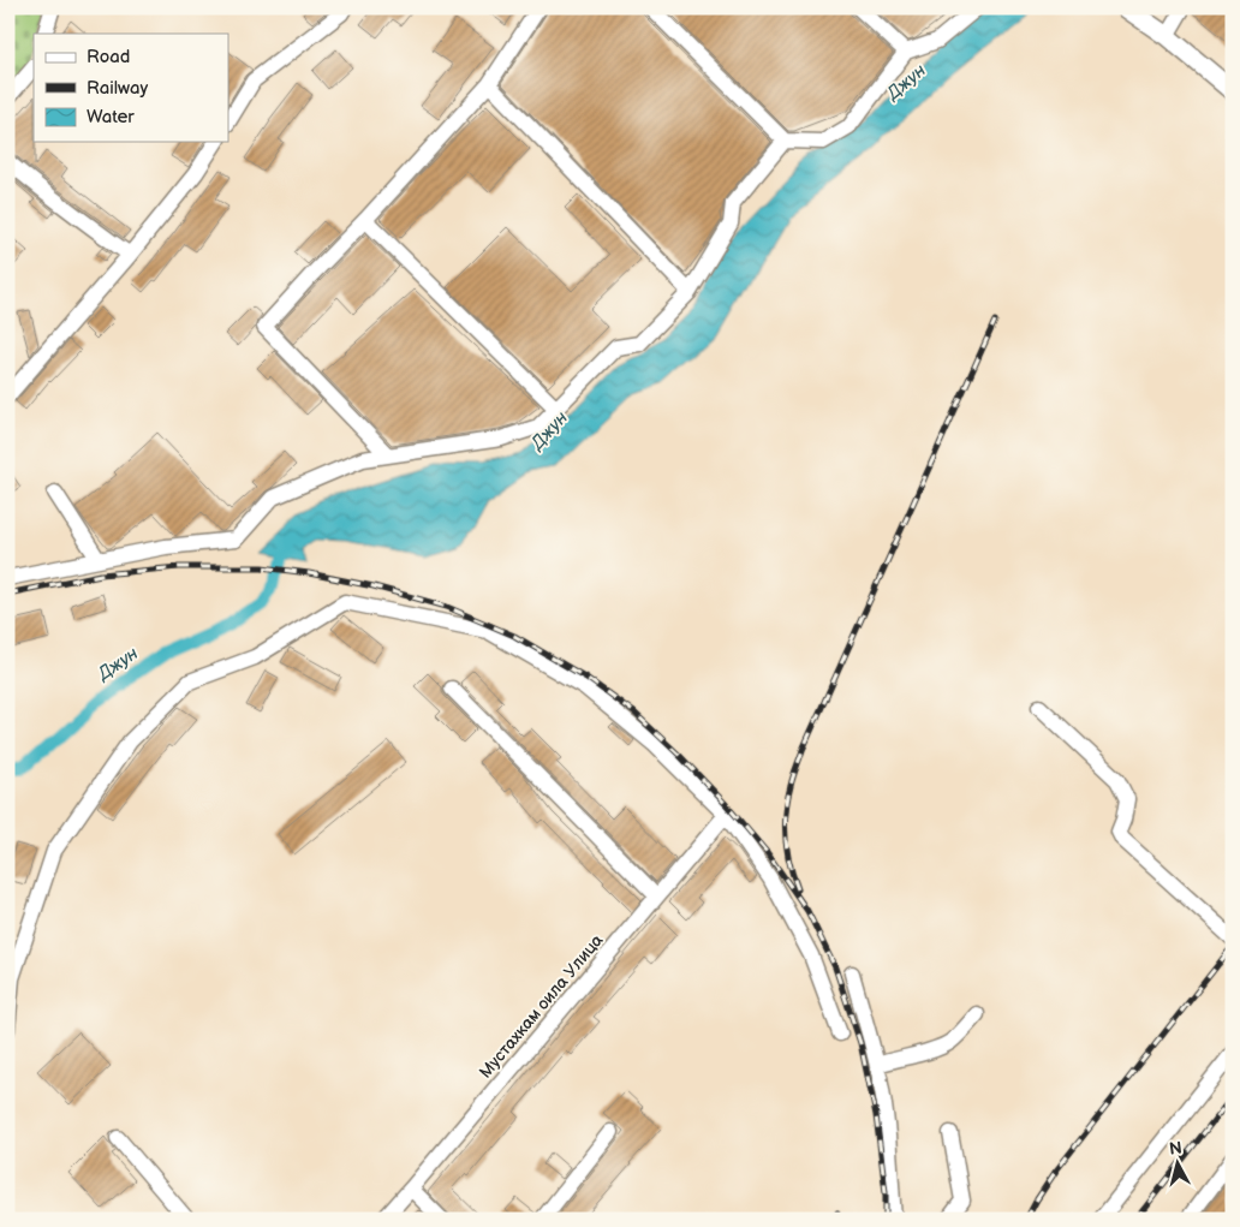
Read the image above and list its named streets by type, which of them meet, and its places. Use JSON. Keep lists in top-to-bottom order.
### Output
{
  "streets": {
    "street": ["Мустахкам оила Улица"]
  },
  "water": ["Джун"],
  "legend": ["Road", "Railway", "Water"],
  "north": "top"
}
